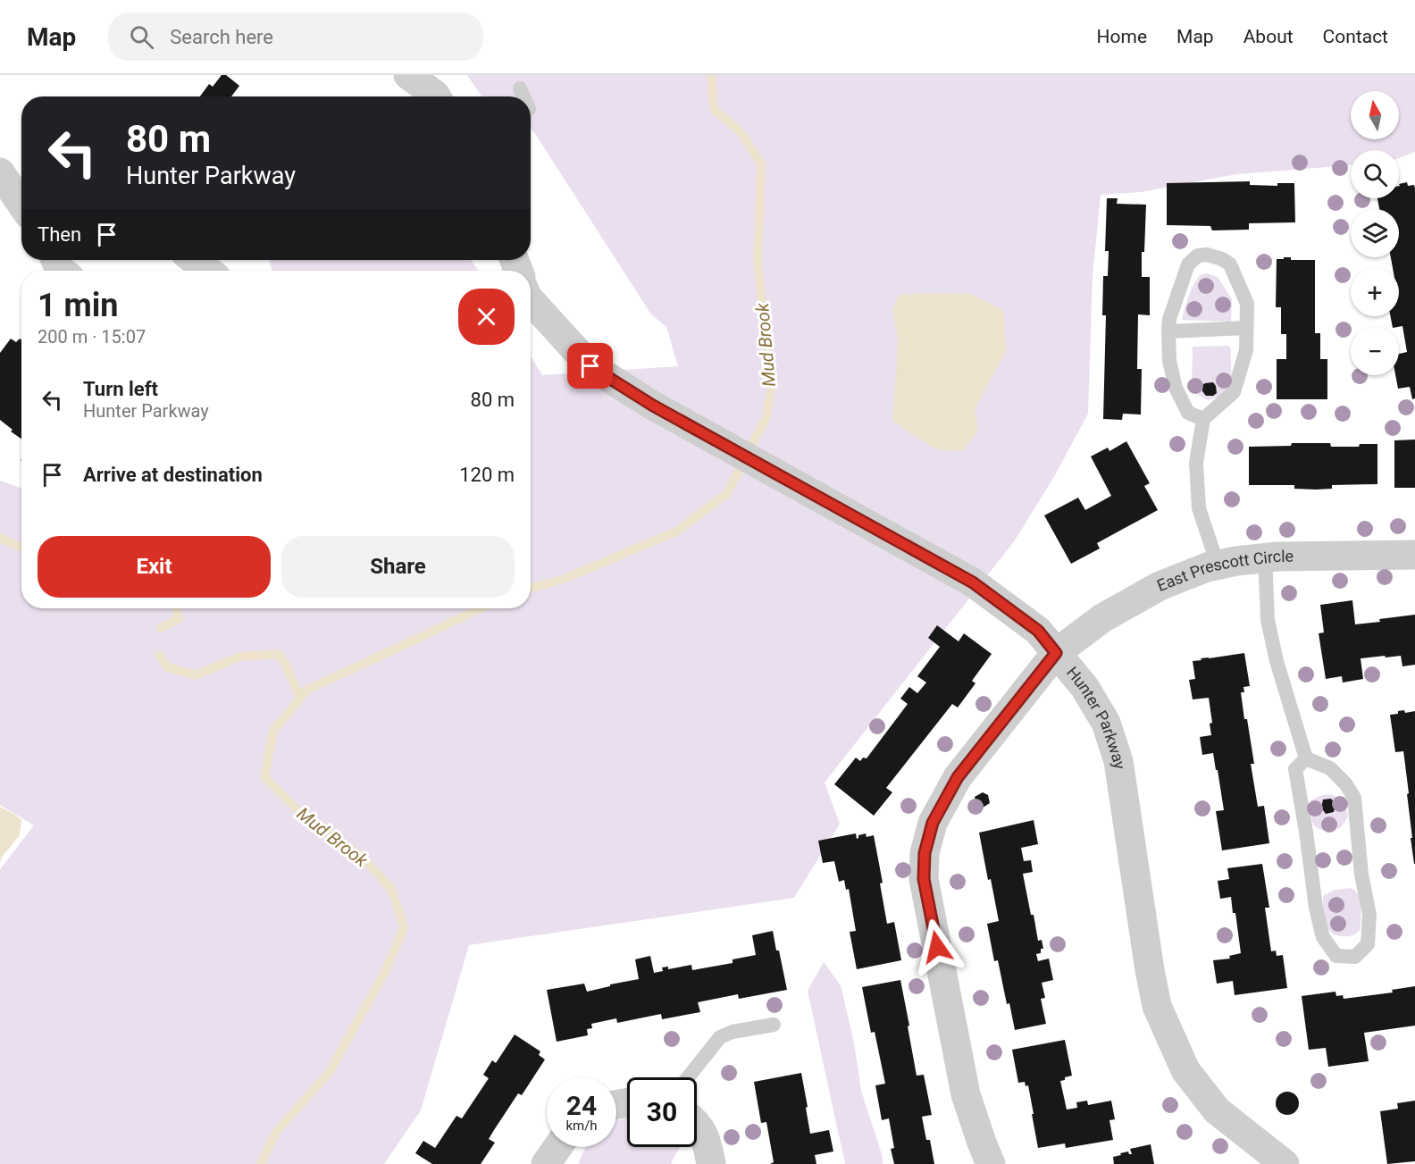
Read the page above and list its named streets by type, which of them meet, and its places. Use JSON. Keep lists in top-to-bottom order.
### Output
{
  "streets": {
    "street": ["East Prescott Circle", "Hunter Parkway"]
  },
  "crossings": [
    ["East Prescott Circle", "Hunter Parkway"]
  ],
  "water": ["Mud Brook"],
  "north": "top",
  "page": {
    "header": "Map",
    "search": "Search here",
    "nav": [
      "Home",
      "Map",
      "About",
      "Contact"
    ],
    "map_buttons": ["+", "−"],
    "turn": ["80 m", "Hunter Parkway"],
    "then": "Then",
    "heading": ["1 min", "200 m · 15:07"],
    "list": [
      {
        "name": "Turn left",
        "note": "Hunter Parkway",
        "value": "80 m"
      },
      {
        "name": "Arrive at destination",
        "value": "120 m"
      }
    ],
    "buttons": ["Exit", "Share"],
    "speed": "24 km/h",
    "limit": "30"
  }
}
